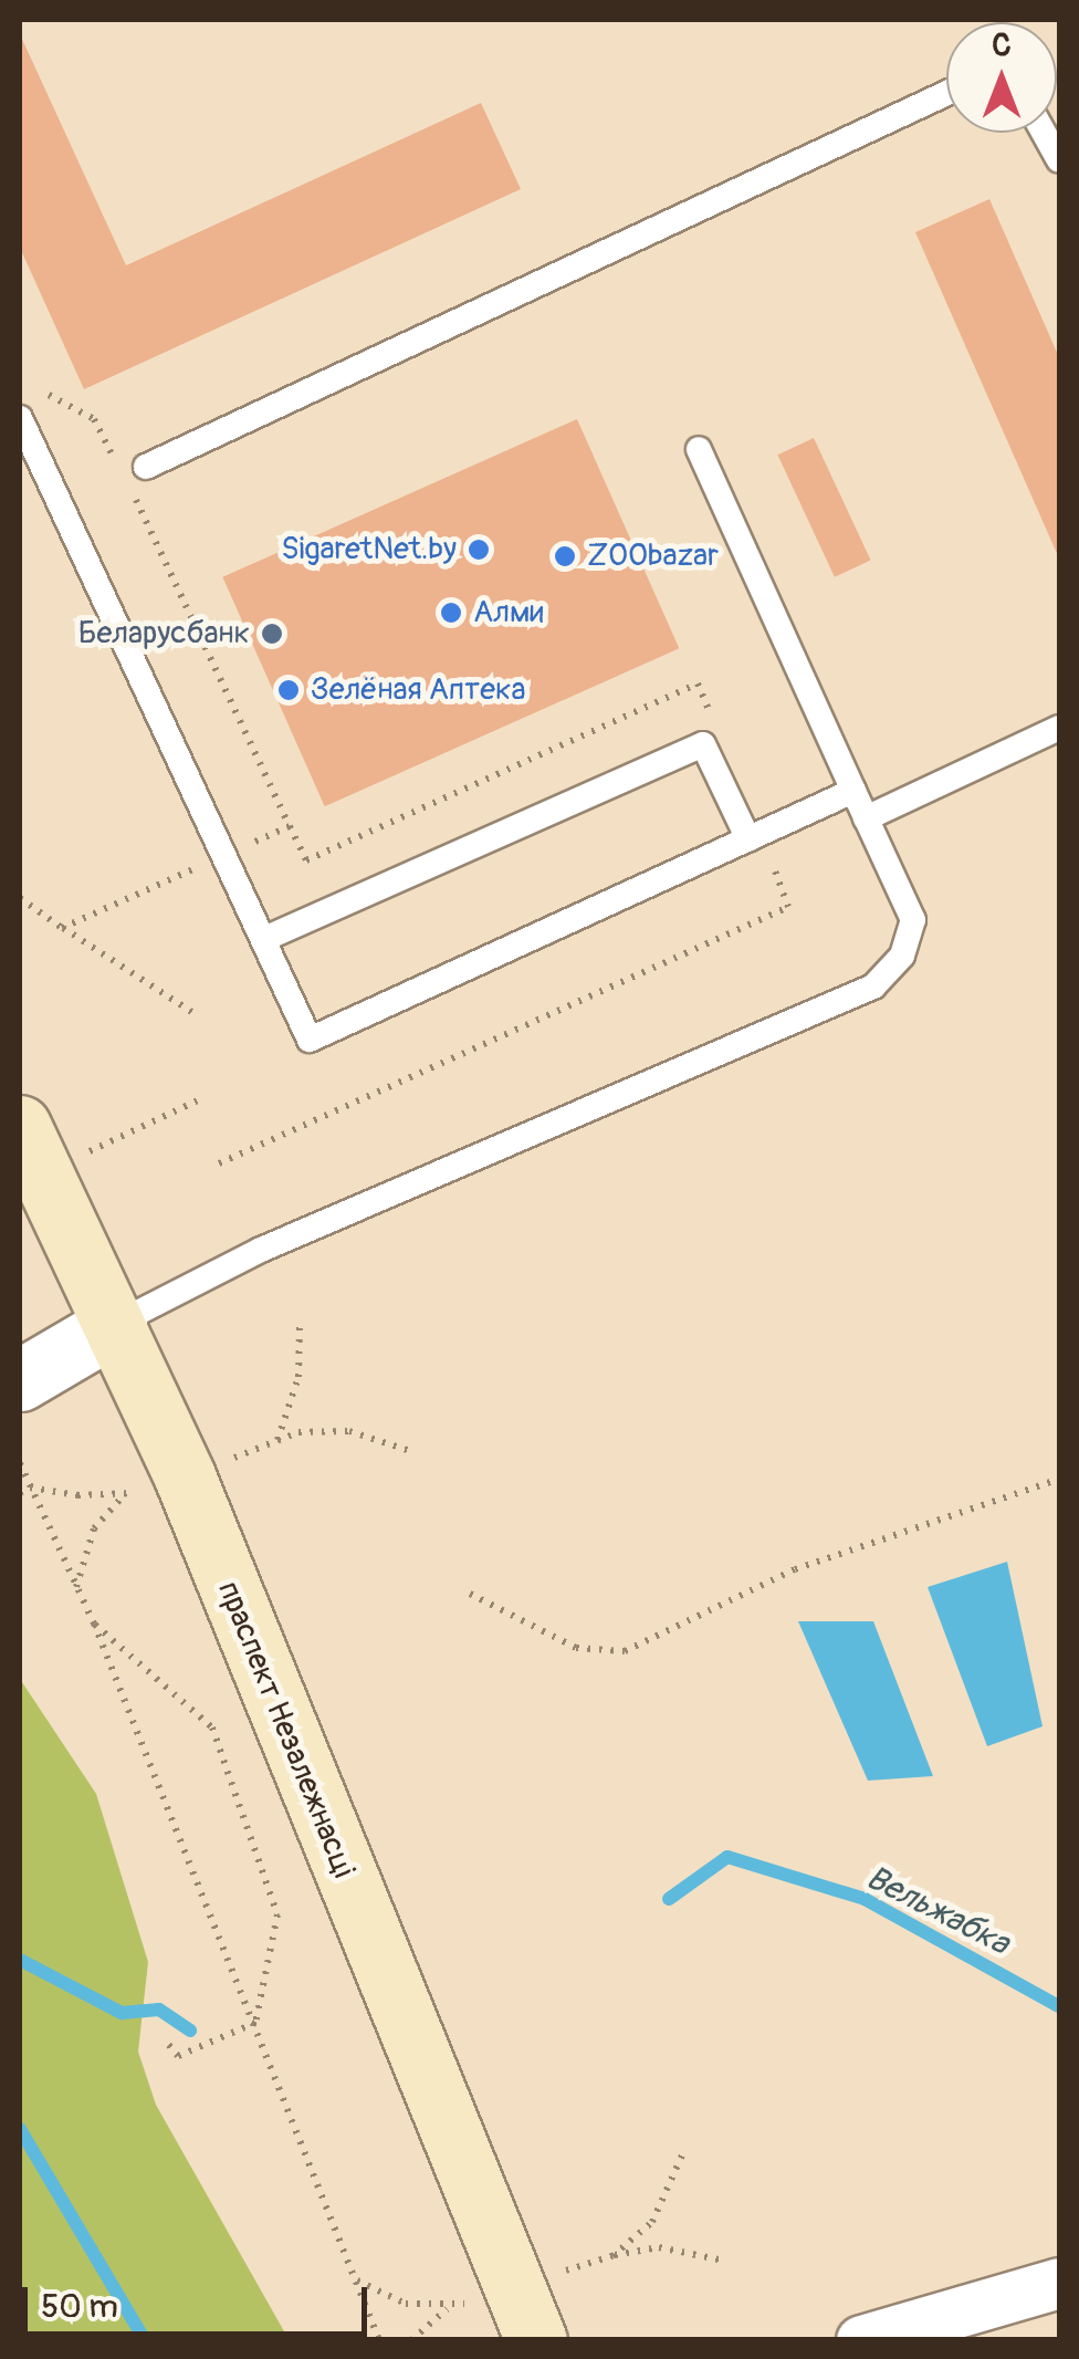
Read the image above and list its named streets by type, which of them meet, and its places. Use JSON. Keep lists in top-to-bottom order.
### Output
{
  "streets": {
    "main road": ["праспект Незалежнасці"]
  },
  "water": ["Вельжабка"],
  "places": [
    "SigaretNet.by",
    "ZOObazar",
    "Алми",
    "Беларусбанк",
    "Зелёная Аптека"
  ],
  "scale_bar": "50 m",
  "north": "top"
}
